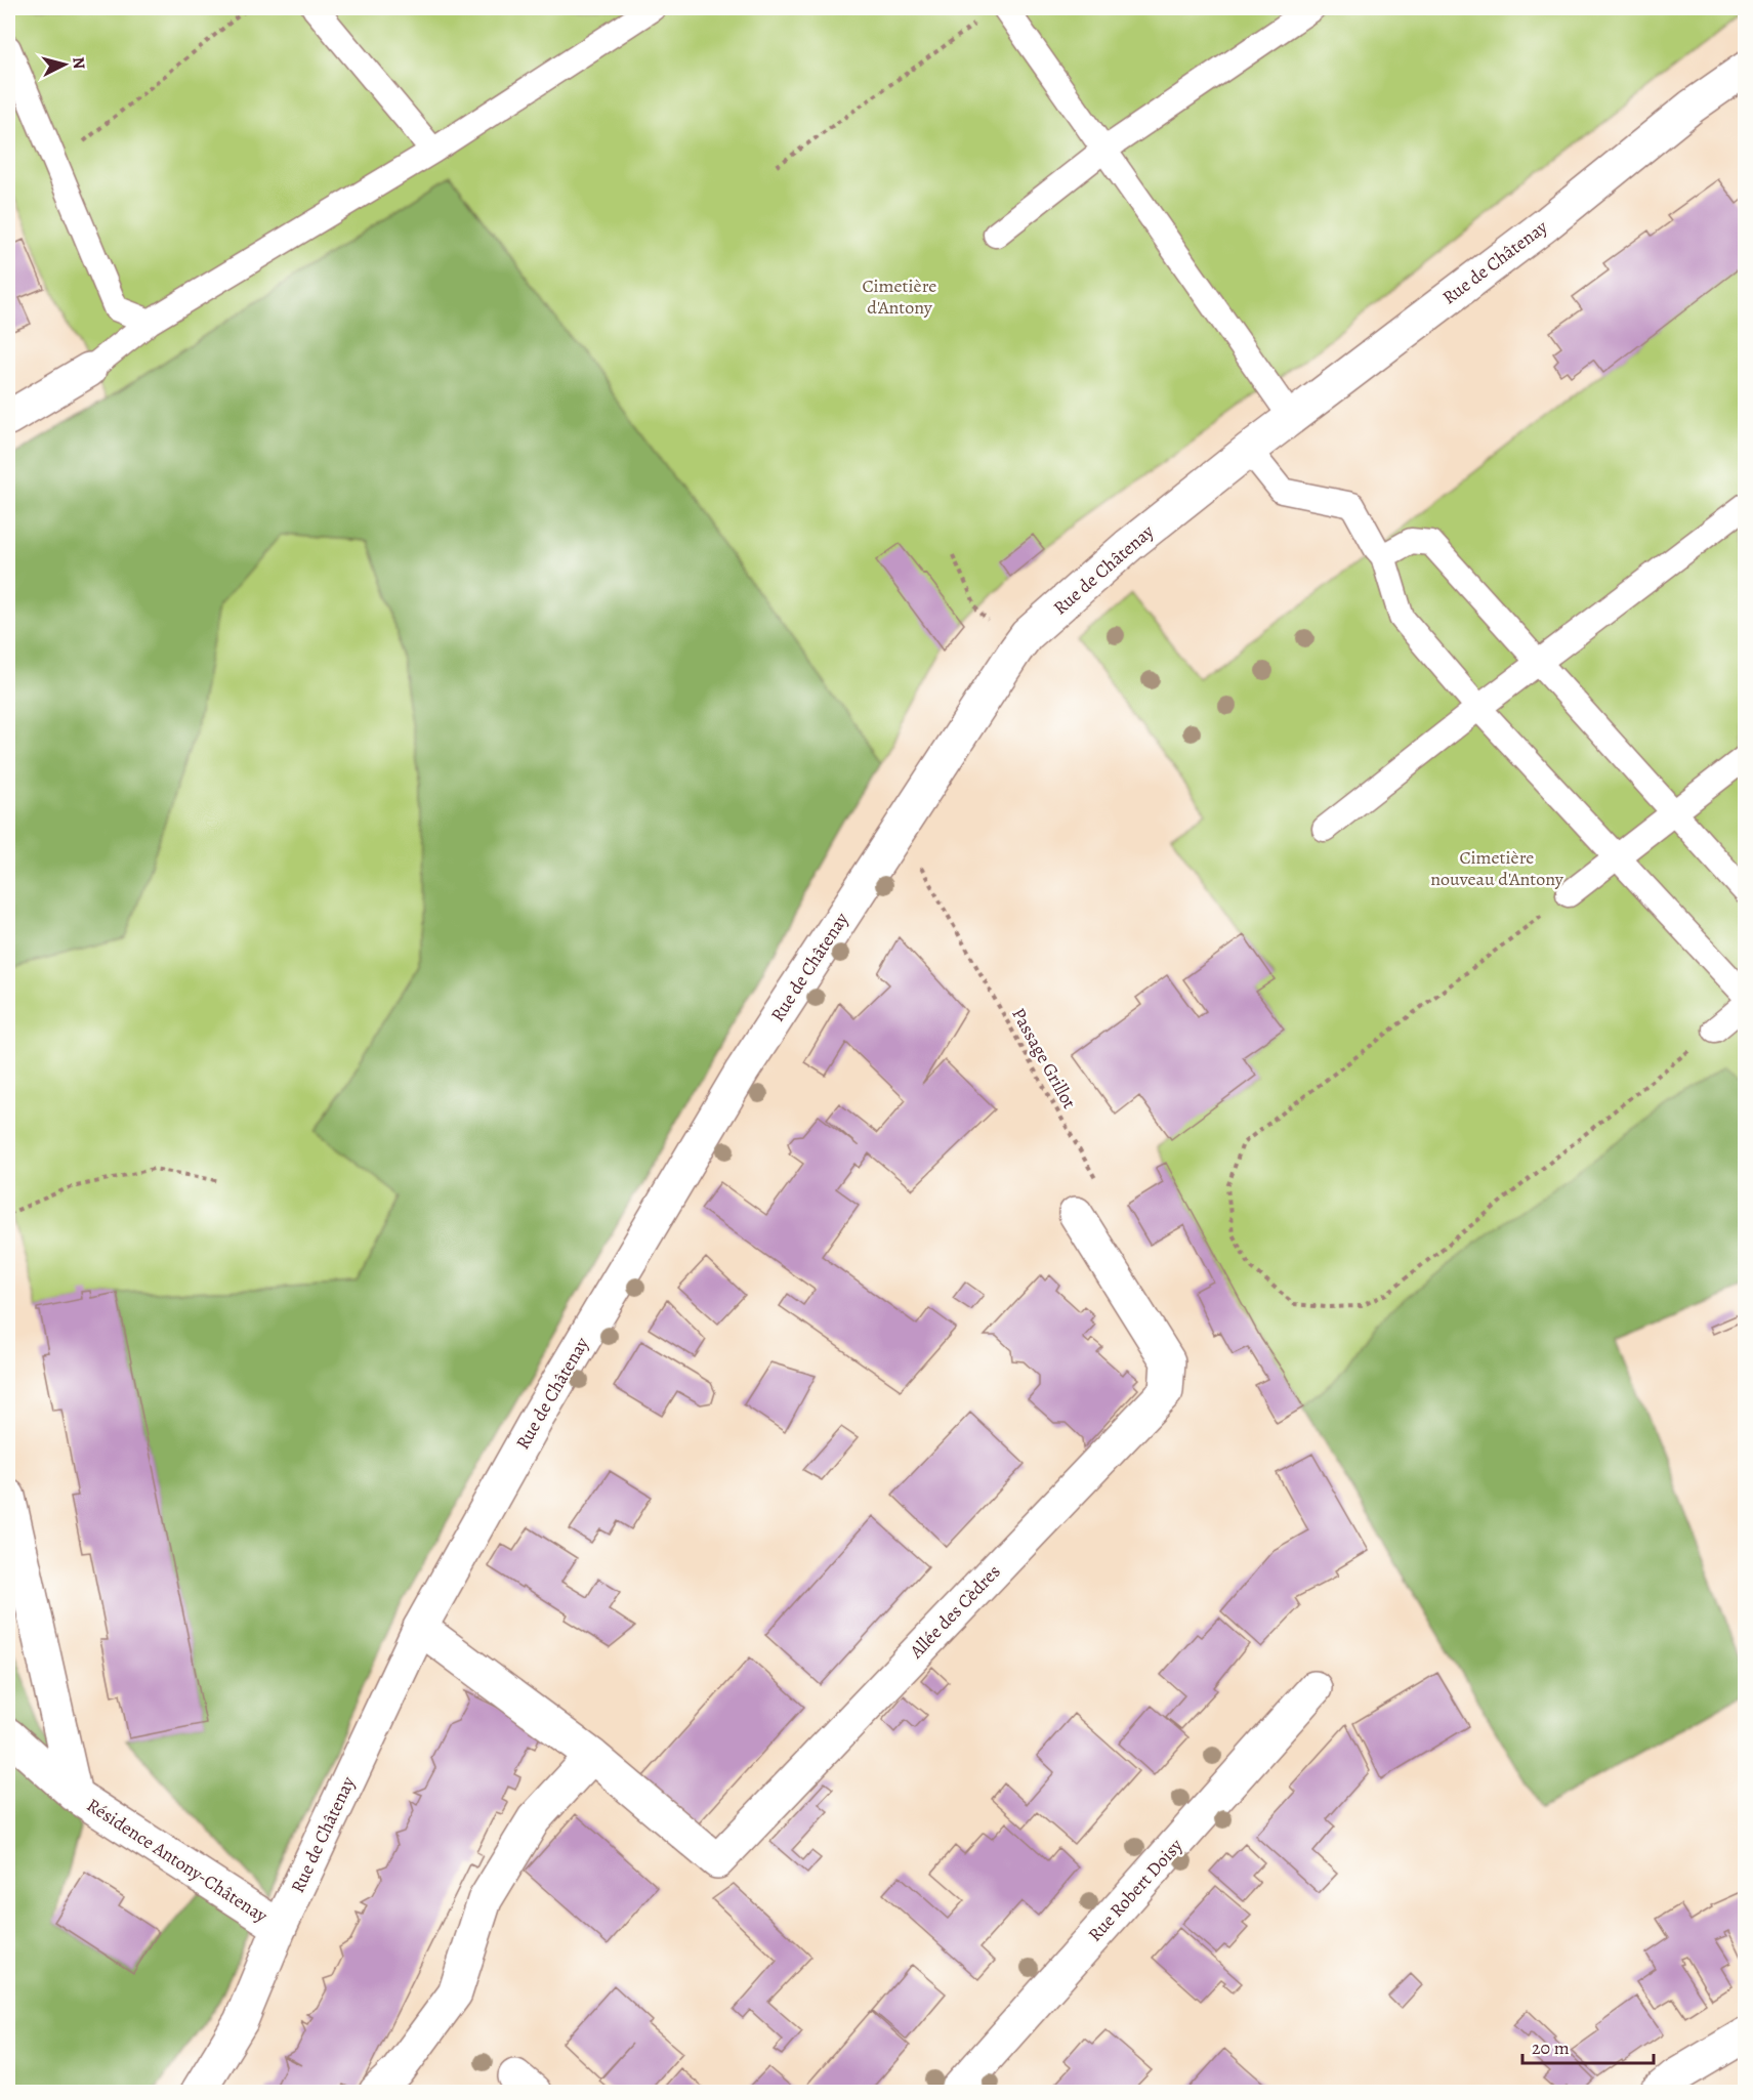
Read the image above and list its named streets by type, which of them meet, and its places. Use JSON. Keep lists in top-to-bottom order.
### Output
{
  "streets": {
    "street": [
      "Rue de Châtenay",
      "Allée des Cèdres",
      "Résidence Antony-Châtenay",
      "Rue Robert Doisy"
    ],
    "path": ["Passage Grillot"]
  },
  "crossings": [
    ["Rue de Châtenay", "Passage Grillot"],
    ["Rue de Châtenay", "Allée des Cèdres"],
    ["Rue de Châtenay", "Résidence Antony-Châtenay"]
  ],
  "parks": ["Cimetière d'Antony", "Cimetière nouveau d'Antony"],
  "scale_bar": "20 m",
  "north": "right"
}
